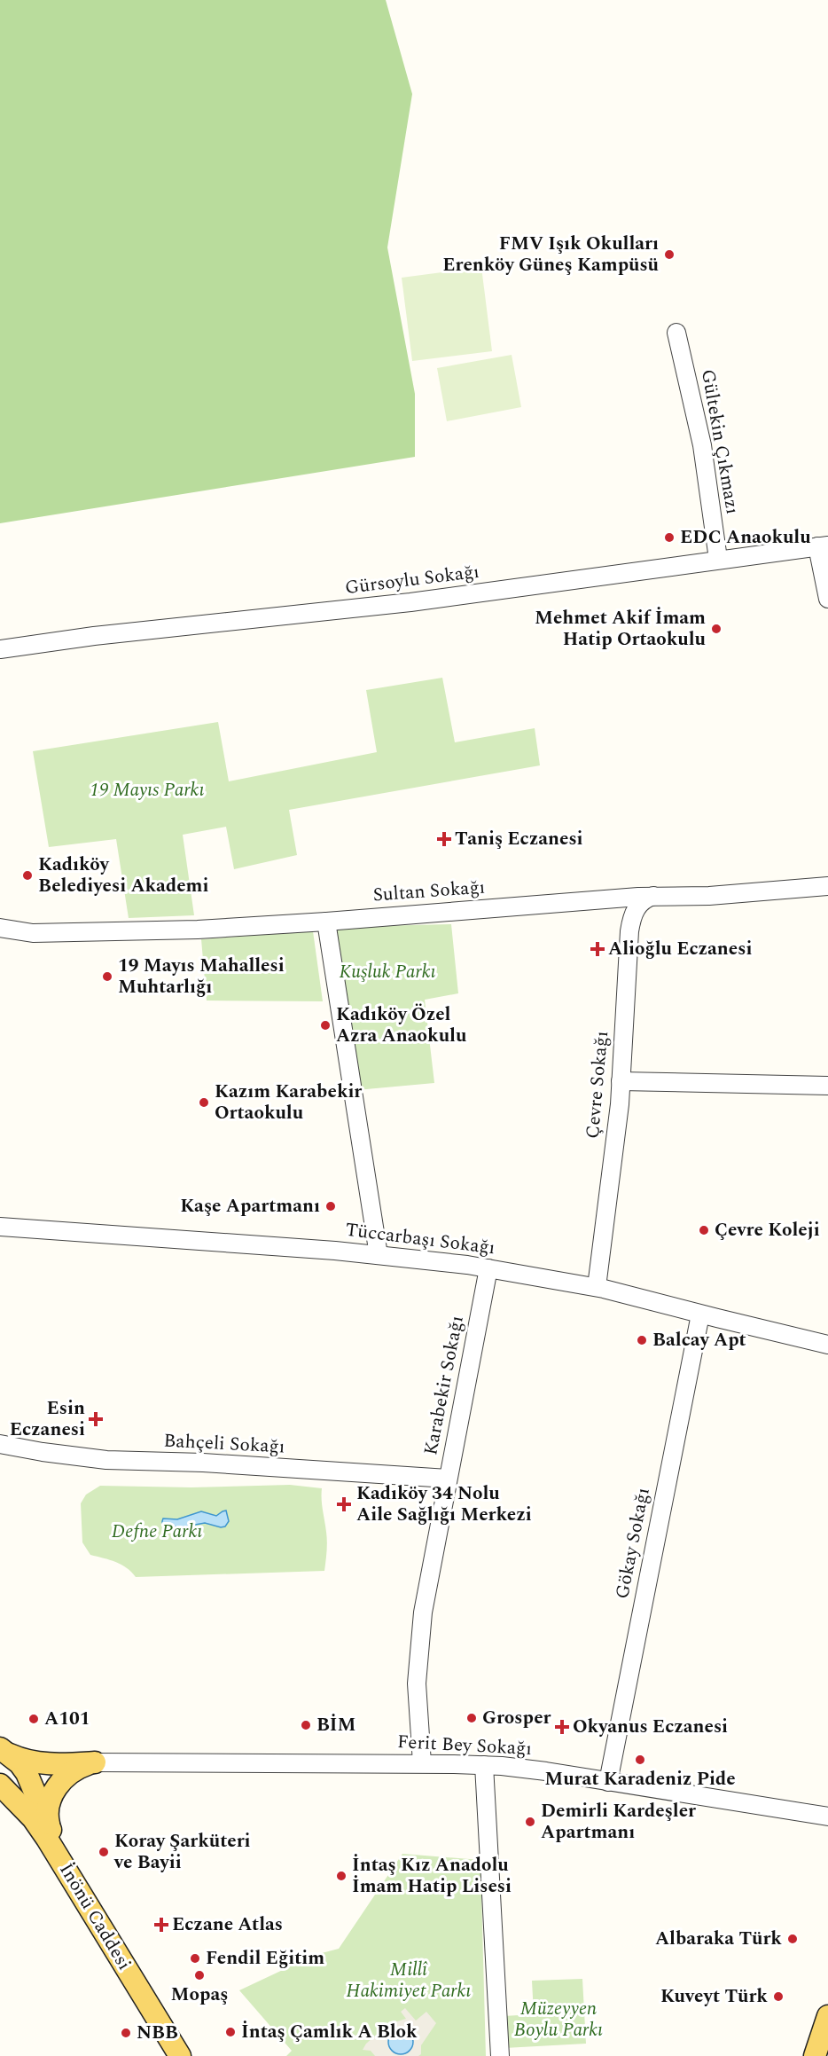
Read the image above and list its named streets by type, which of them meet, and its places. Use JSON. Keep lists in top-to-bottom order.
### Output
{
  "streets": {
    "main road": ["İnönü Caddesi"],
    "street": [
      "Gültekin Çıkmazı",
      "Gürsoylu Sokağı",
      "Sultan Sokağı",
      "Çevre Sokağı",
      "Tüccarbaşı Sokağı",
      "Karabekir Sokağı",
      "Bahçeli Sokağı",
      "Gökay Sokağı",
      "Ferit Bey Sokağı"
    ]
  },
  "crossings": [
    ["Gültekin Çıkmazı", "Gürsoylu Sokağı"],
    ["Sultan Sokağı", "Çevre Sokağı"],
    ["Çevre Sokağı", "Tüccarbaşı Sokağı"],
    ["Tüccarbaşı Sokağı", "Karabekir Sokağı"],
    ["Tüccarbaşı Sokağı", "Gökay Sokağı"],
    ["Karabekir Sokağı", "Bahçeli Sokağı"],
    ["Karabekir Sokağı", "Ferit Bey Sokağı"],
    ["Gökay Sokağı", "Ferit Bey Sokağı"]
  ],
  "parks": [
    "19 Mayıs Parkı",
    "Kuşluk Parkı",
    "Defne Parkı",
    "Millî Hakimiyet Parkı",
    "Müzeyyen Boylu Parkı"
  ],
  "places": {
    "other": [
      "FMV Işık Okulları Erenköy Güneş Kampüsü",
      "EDC Anaokulu",
      "Mehmet Akif İmam Hatip Ortaokulu",
      "Kadıköy Belediyesi Akademi",
      "19 Mayıs Mahallesi Muhtarlığı",
      "Kadıköy Özel Azra Anaokulu",
      "Kazım Karabekir Ortaokulu",
      "Kaşe Apartmanı",
      "Çevre Koleji",
      "Balcay Apt",
      "Grosper",
      "A101",
      "BİM",
      "Murat Karadeniz Pide",
      "Demirli Kardeşler Apartmanı",
      "Koray Şarküteri ve Bayii",
      "İntaş Kız Anadolu İmam Hatip Lisesi",
      "Albaraka Türk",
      "Fendil Eğitim",
      "Mopaş",
      "Kuveyt Türk",
      "İntaş Çamlık A Blok",
      "NBB"
    ],
    "health": [
      "Taniş Eczanesi",
      "Alioğlu Eczanesi",
      "Esin Eczanesi",
      "Kadıköy 34 Nolu Aile Sağlığı Merkezi",
      "Okyanus Eczanesi",
      "Eczane Atlas"
    ]
  }
}
